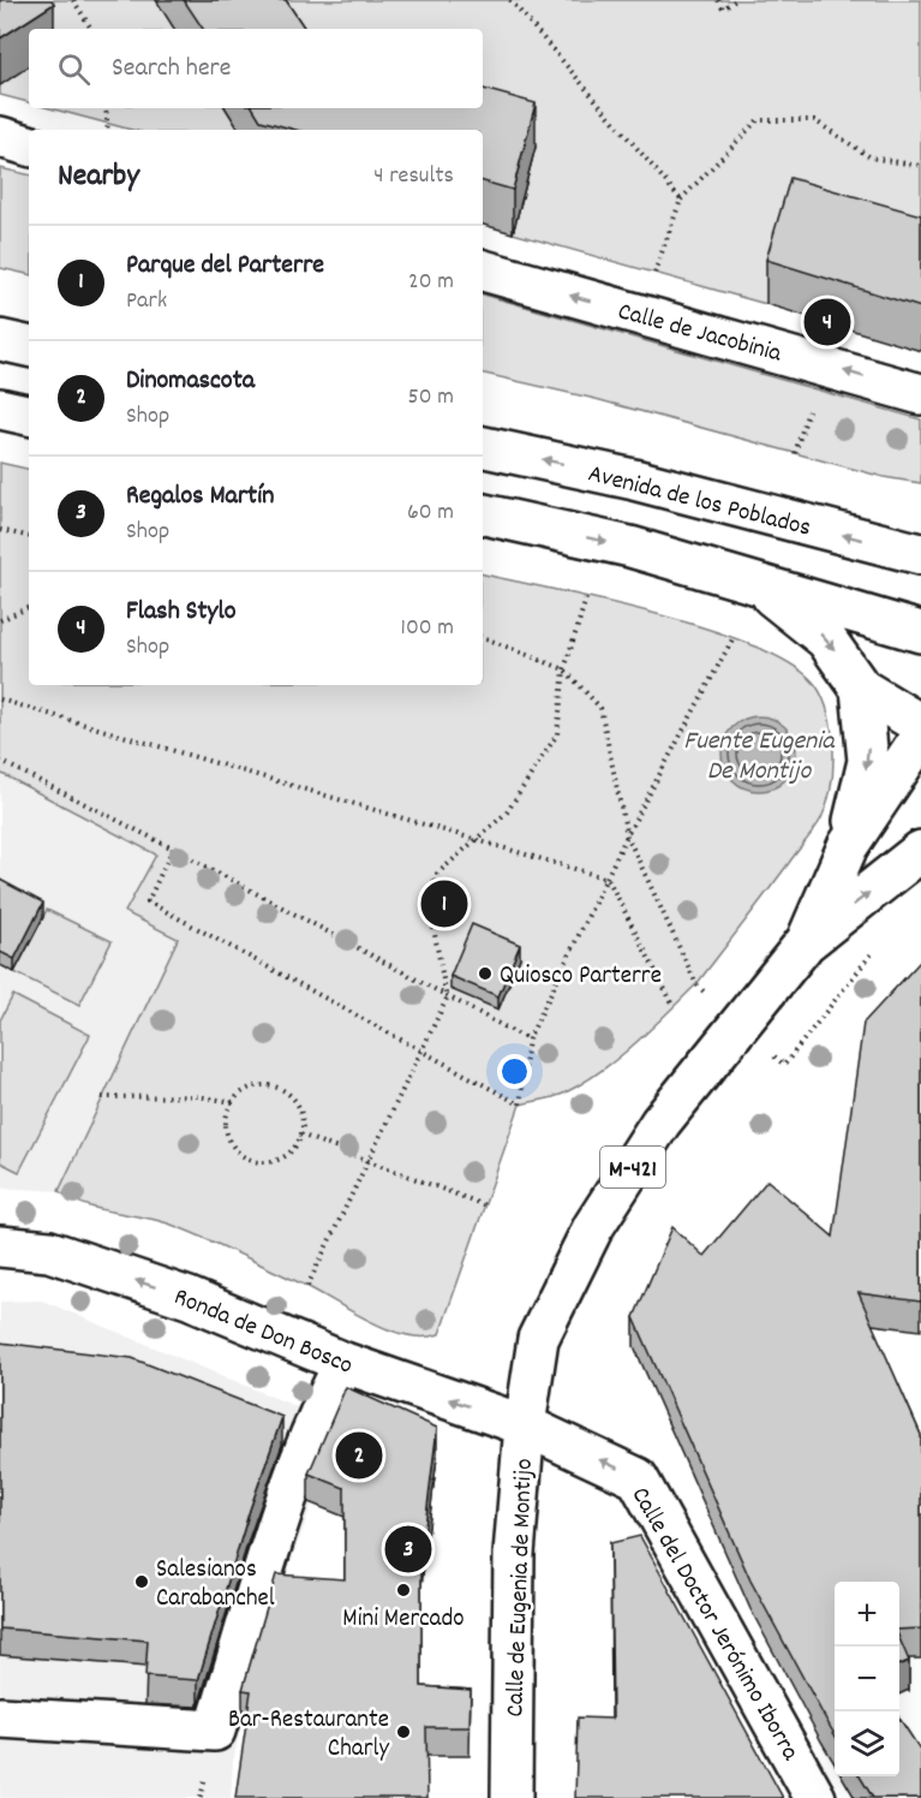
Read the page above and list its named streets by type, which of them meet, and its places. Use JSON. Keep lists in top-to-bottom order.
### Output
{
  "streets": {
    "main road": [
      "Calle de Jacobinia",
      "Avenida de los Poblados",
      "M-421",
      "Ronda de Don Bosco",
      "Calle de Eugenia de Montijo",
      "Calle del Doctor Jerónimo Iborra"
    ]
  },
  "crossings": [
    ["Ronda de Don Bosco", "Calle de Eugenia de Montijo"],
    ["Ronda de Don Bosco", "Calle del Doctor Jerónimo Iborra"],
    ["Calle de Eugenia de Montijo", "Calle del Doctor Jerónimo Iborra"]
  ],
  "one_way": ["Ronda de Don Bosco", "Calle del Doctor Jerónimo Iborra"],
  "water": ["Fuente Eugenia De Montijo"],
  "places": [
    "Quiosco Parterre",
    "Salesianos Carabanchel",
    "Mini Mercado",
    "Bar-Restaurante Charly"
  ],
  "page": {
    "search": "Search here",
    "heading": ["Nearby", "4 results"],
    "list": [
      {
        "mark": "1",
        "name": "Parque del Parterre",
        "note": "Park",
        "value": "20 m"
      },
      {
        "mark": "2",
        "name": "Dinomascota",
        "note": "Shop",
        "value": "50 m"
      },
      {
        "mark": "3",
        "name": "Regalos Martín",
        "note": "Shop",
        "value": "60 m"
      },
      {
        "mark": "4",
        "name": "Flash Stylo",
        "note": "Shop",
        "value": "100 m"
      }
    ],
    "pins": [
      "4",
      "1",
      "2",
      "3"
    ],
    "map_buttons": ["+", "−"]
  }
}
